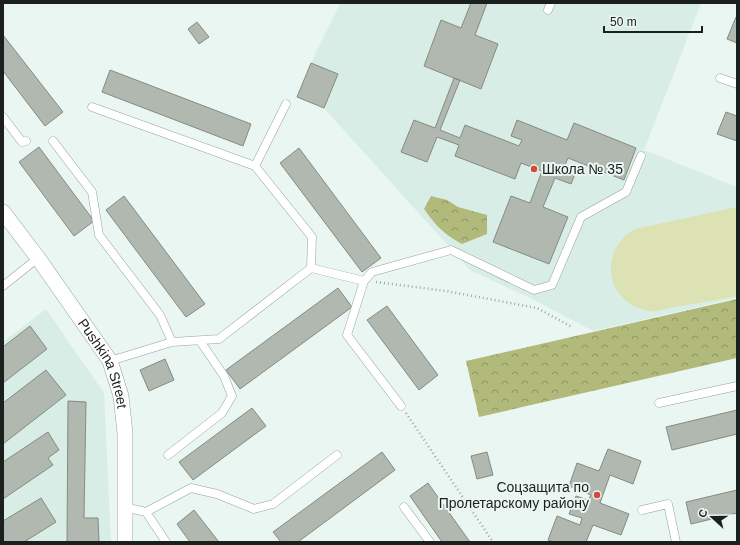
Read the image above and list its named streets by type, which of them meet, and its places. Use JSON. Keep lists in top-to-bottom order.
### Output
{
  "streets": {
    "street": ["Pushkina Street"]
  },
  "places": ["Школа № 35", "Соцзащита по Пролетарскому району"],
  "scale_bar": "50 m",
  "north": "left"
}
